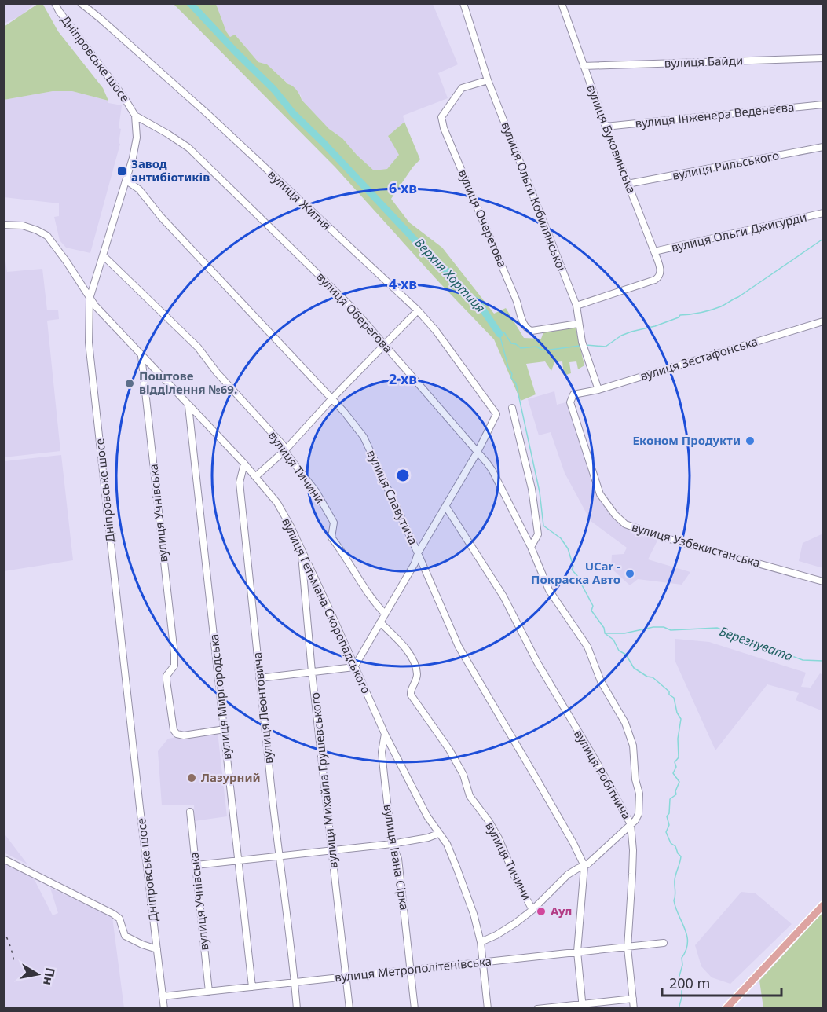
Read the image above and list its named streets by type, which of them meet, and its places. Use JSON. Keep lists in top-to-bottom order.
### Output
{
  "streets": {
    "street": [
      "Дніпровське шосе",
      "вулиця Байди",
      "вулиця Інженера Веденеєва",
      "вулиця Буковинська",
      "вулиця Рильського",
      "вулиця Ольги Кобилянської",
      "вулиця Житня",
      "вулиця Очеретова",
      "вулиця Ольги Джигурди",
      "вулиця Оберегова",
      "вулиця Зестафонська",
      "вулиця Тичини",
      "вулиця Славутича",
      "вулиця Учнівська",
      "вулиця Узбекистанська",
      "вулиця Гетьмана Скоропадського",
      "вулиця Миргородська",
      "вулиця Леонтовича",
      "вулиця Робітнича",
      "вулиця Михайла Грушевського",
      "вулиця Івана Сірка",
      "вулиця Метрополітенівська"
    ]
  },
  "crossings": [
    ["Дніпровське шосе", "вулиця Оберегова"],
    ["Дніпровське шосе", "вулиця Тичини"],
    ["Дніпровське шосе", "вулиця Славутича"],
    ["Дніпровське шосе", "вулиця Гетьмана Скоропадського"],
    ["Дніпровське шосе", "вулиця Метрополітенівська"],
    ["вулиця Байди", "вулиця Буковинська"],
    ["вулиця Інженера Веденеєва", "вулиця Буковинська"],
    ["вулиця Буковинська", "вулиця Рильського"],
    ["вулиця Буковинська", "вулиця Ольги Кобилянської"],
    ["вулиця Буковинська", "вулиця Ольги Джигурди"],
    ["вулиця Ольги Кобилянської", "вулиця Очеретова"],
    ["вулиця Ольги Кобилянської", "вулиця Зестафонська"],
    ["вулиця Житня", "вулиця Оберегова"],
    ["вулиця Оберегова", "вулиця Робітнича"],
    ["вулиця Зестафонська", "вулиця Узбекистанська"],
    ["вулиця Учнівська", "вулиця Гетьмана Скоропадського"],
    ["вулиця Учнівська", "вулиця Миргородська"],
    ["вулиця Учнівська", "вулиця Метрополітенівська"],
    ["вулиця Гетьмана Скоропадського", "вулиця Миргородська"],
    ["вулиця Гетьмана Скоропадського", "вулиця Леонтовича"],
    ["вулиця Гетьмана Скоропадського", "вулиця Михайла Грушевського"],
    ["вулиця Гетьмана Скоропадського", "вулиця Івана Сірка"],
    ["вулиця Гетьмана Скоропадського", "вулиця Метрополітенівська"],
    ["вулиця Миргородська", "вулиця Метрополітенівська"],
    ["вулиця Леонтовича", "вулиця Метрополітенівська"],
    ["вулиця Михайла Грушевського", "вулиця Метрополітенівська"],
    ["вулиця Івана Сірка", "вулиця Метрополітенівська"]
  ],
  "water": ["Верхня Хортиця", "Березнувата"],
  "places": {
    "transit": ["Завод антибіотиків"],
    "other": [
      "Поштове відділення №69.",
      "Економ Продукти",
      "UCar - Покраска Авто",
      "Лазурний",
      "Аул"
    ]
  },
  "scale_bar": "200 m",
  "north": "right",
  "rings": ["6 хв", "4 хв", "2 хв"]
}
